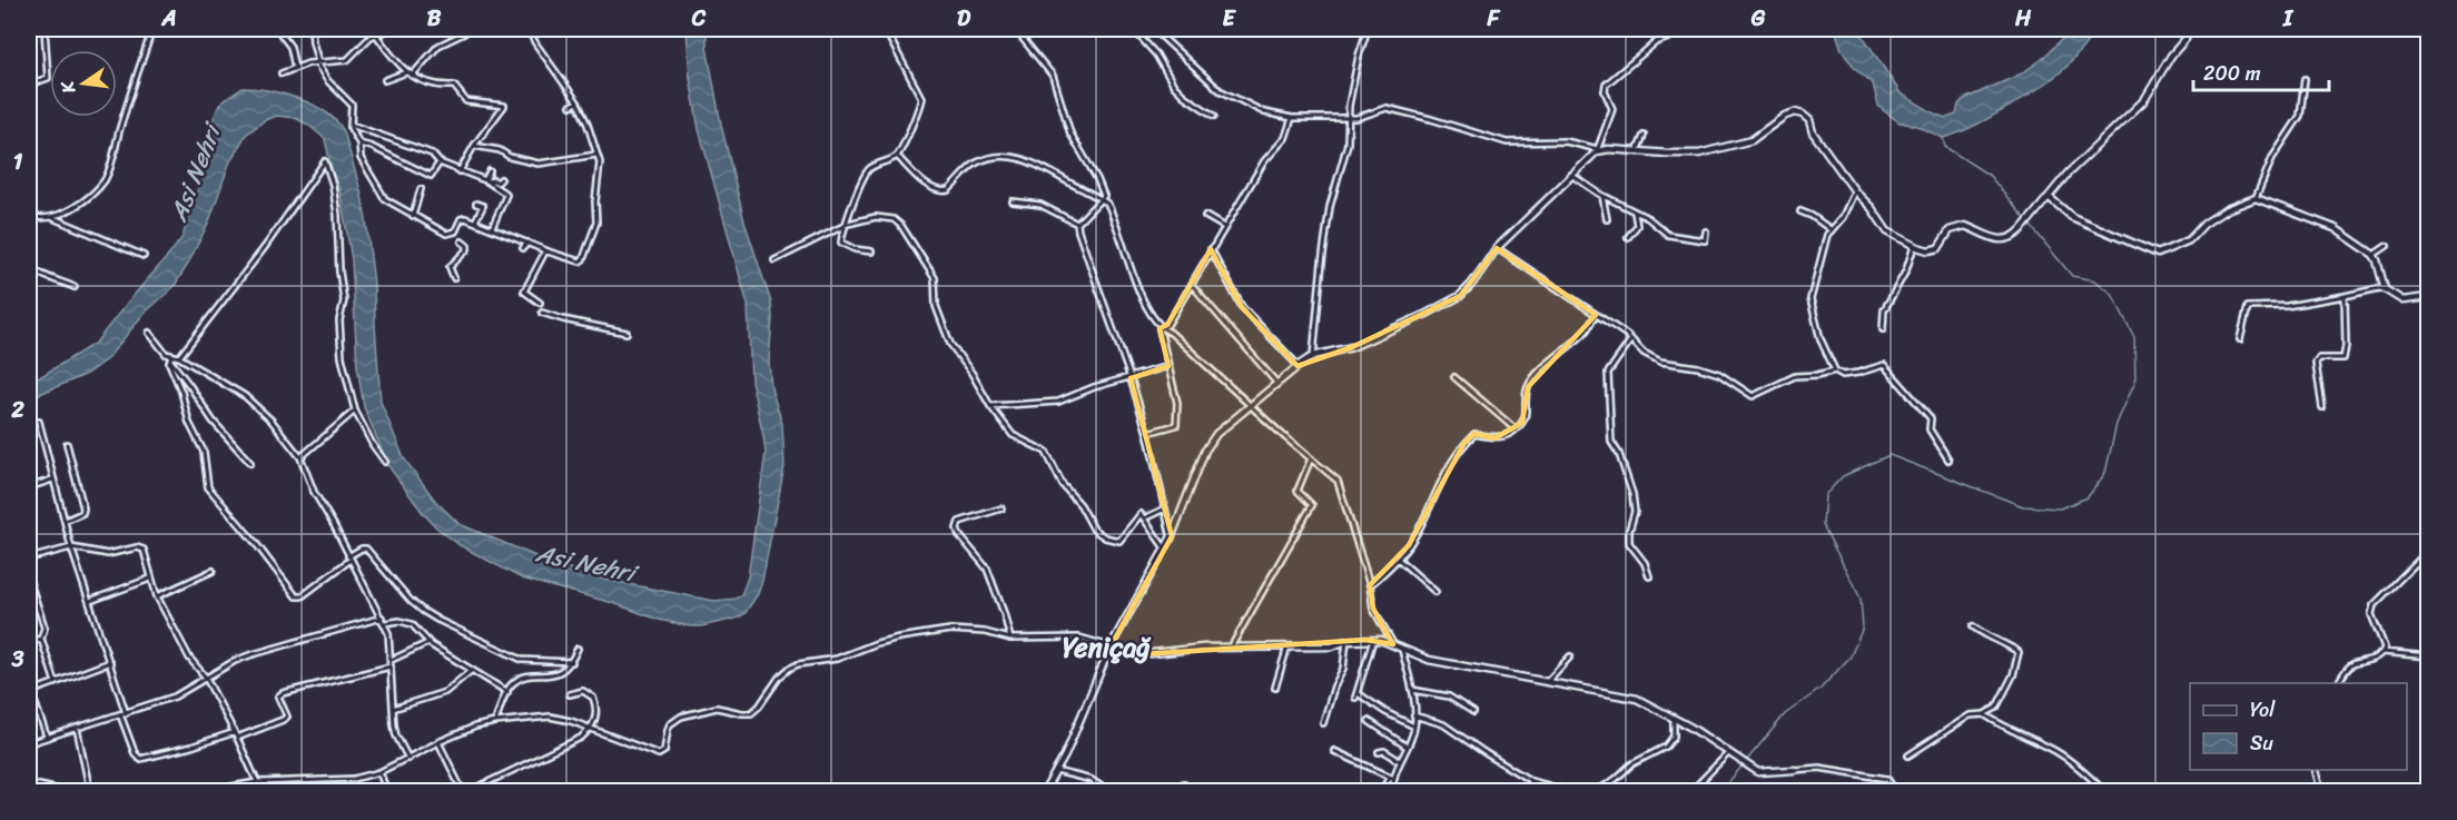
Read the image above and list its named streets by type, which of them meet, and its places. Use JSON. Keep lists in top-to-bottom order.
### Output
{
  "districts": ["Yeniçağ"],
  "water": ["Asi Nehri"],
  "legend": ["Yol", "Su"],
  "scale_bar": "200 m",
  "north": "left",
  "grid": {
    "columns": [
      "A",
      "B",
      "C",
      "D",
      "E",
      "F",
      "G",
      "H",
      "I"
    ],
    "rows": ["1", "2", "3"]
  }
}
